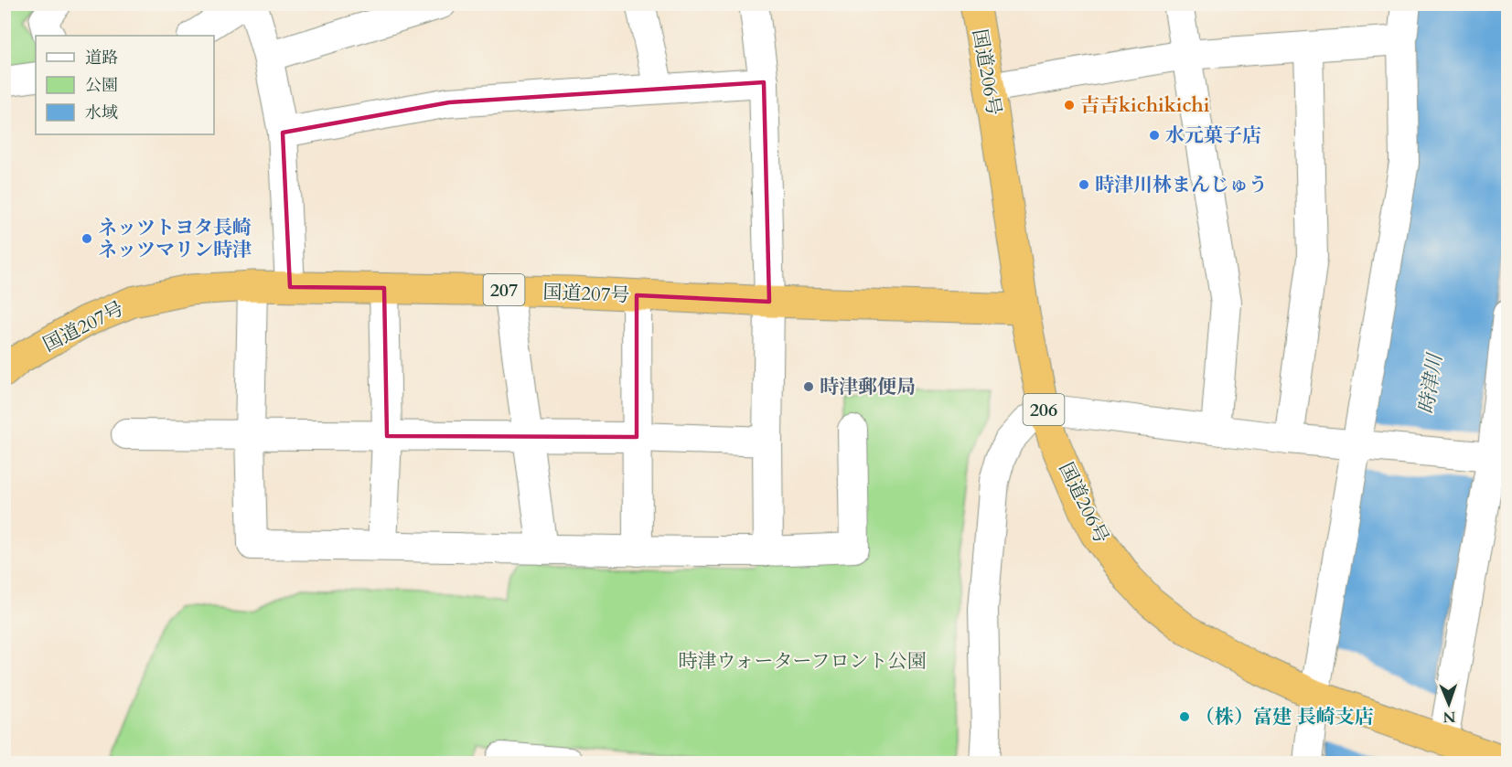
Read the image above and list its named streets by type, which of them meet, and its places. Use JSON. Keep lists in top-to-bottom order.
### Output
{
  "streets": {
    "highway": [
      "国道206号",
      "207",
      "国道207号",
      "206"
    ]
  },
  "crossings": [
    ["国道206号", "国道207号"]
  ],
  "water": ["時津川"],
  "parks": ["時津ウォーターフロント公園"],
  "places": [
    "吉吉kichikichi",
    "水元菓子店",
    "時津川林まんじゅう",
    "ネッツトヨタ長崎 ネッツマリン時津",
    "時津郵便局",
    "（株）富建 長崎支店"
  ],
  "legend": ["道路", "公園", "水域"],
  "north": "bottom"
}
